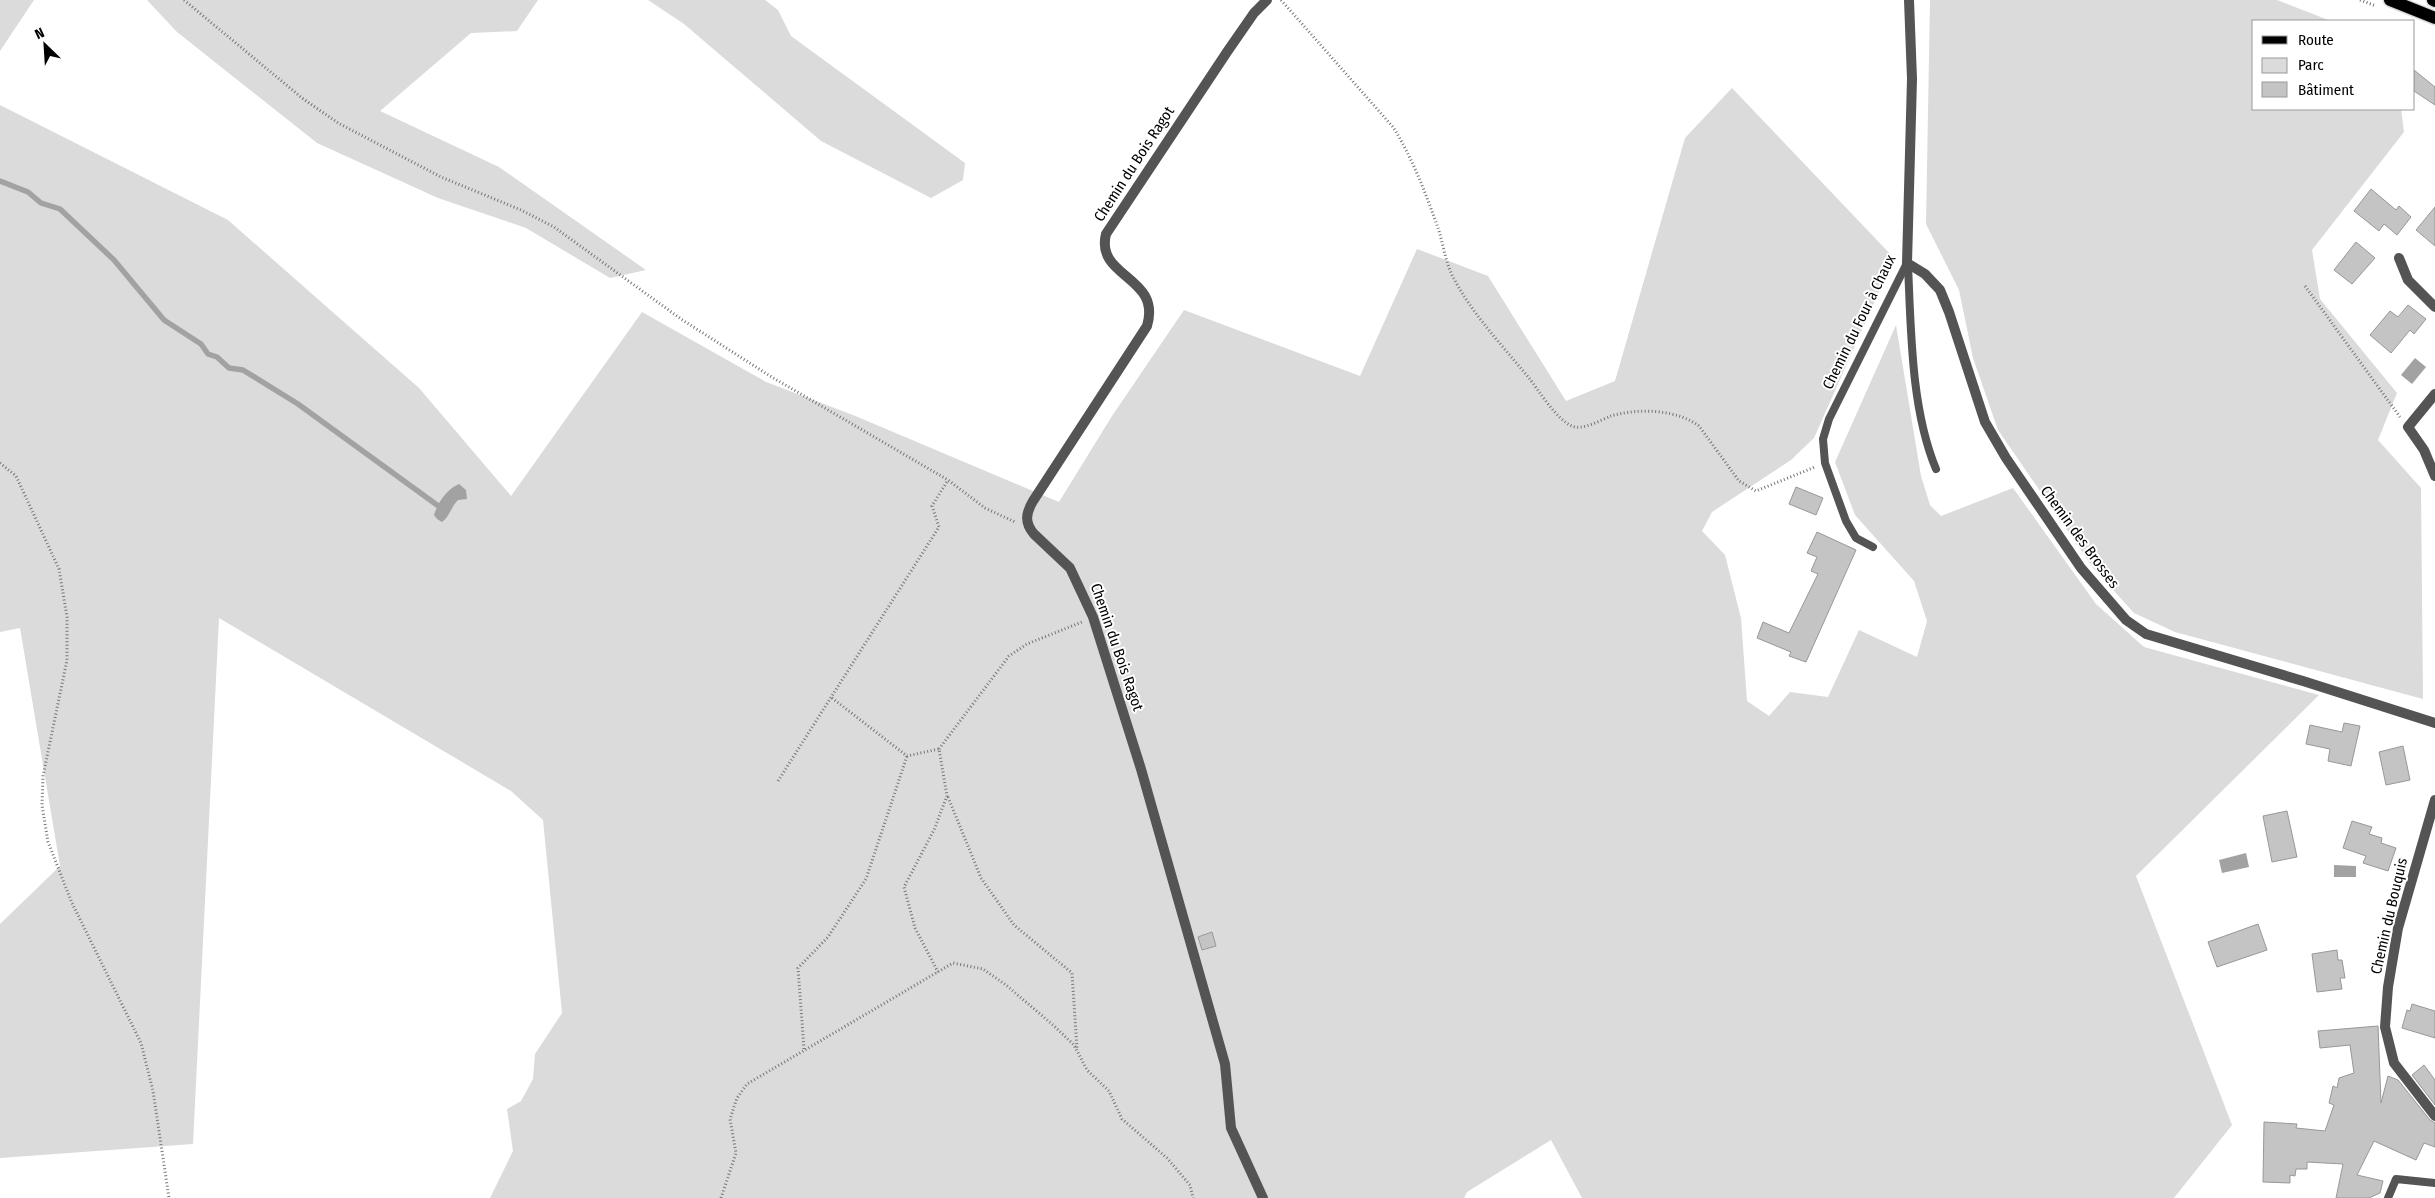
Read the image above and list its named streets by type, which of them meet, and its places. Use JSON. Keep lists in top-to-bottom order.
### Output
{
  "streets": {
    "street": [
      "Chemin du Bois Ragot",
      "Chemin du Four à Chaux",
      "Chemin des Brosses",
      "Chemin du Bouquis"
    ]
  },
  "crossings": [
    ["Chemin du Four à Chaux", "Chemin des Brosses"]
  ],
  "legend": ["Route", "Parc", "Bâtiment"],
  "north": "top left"
}
